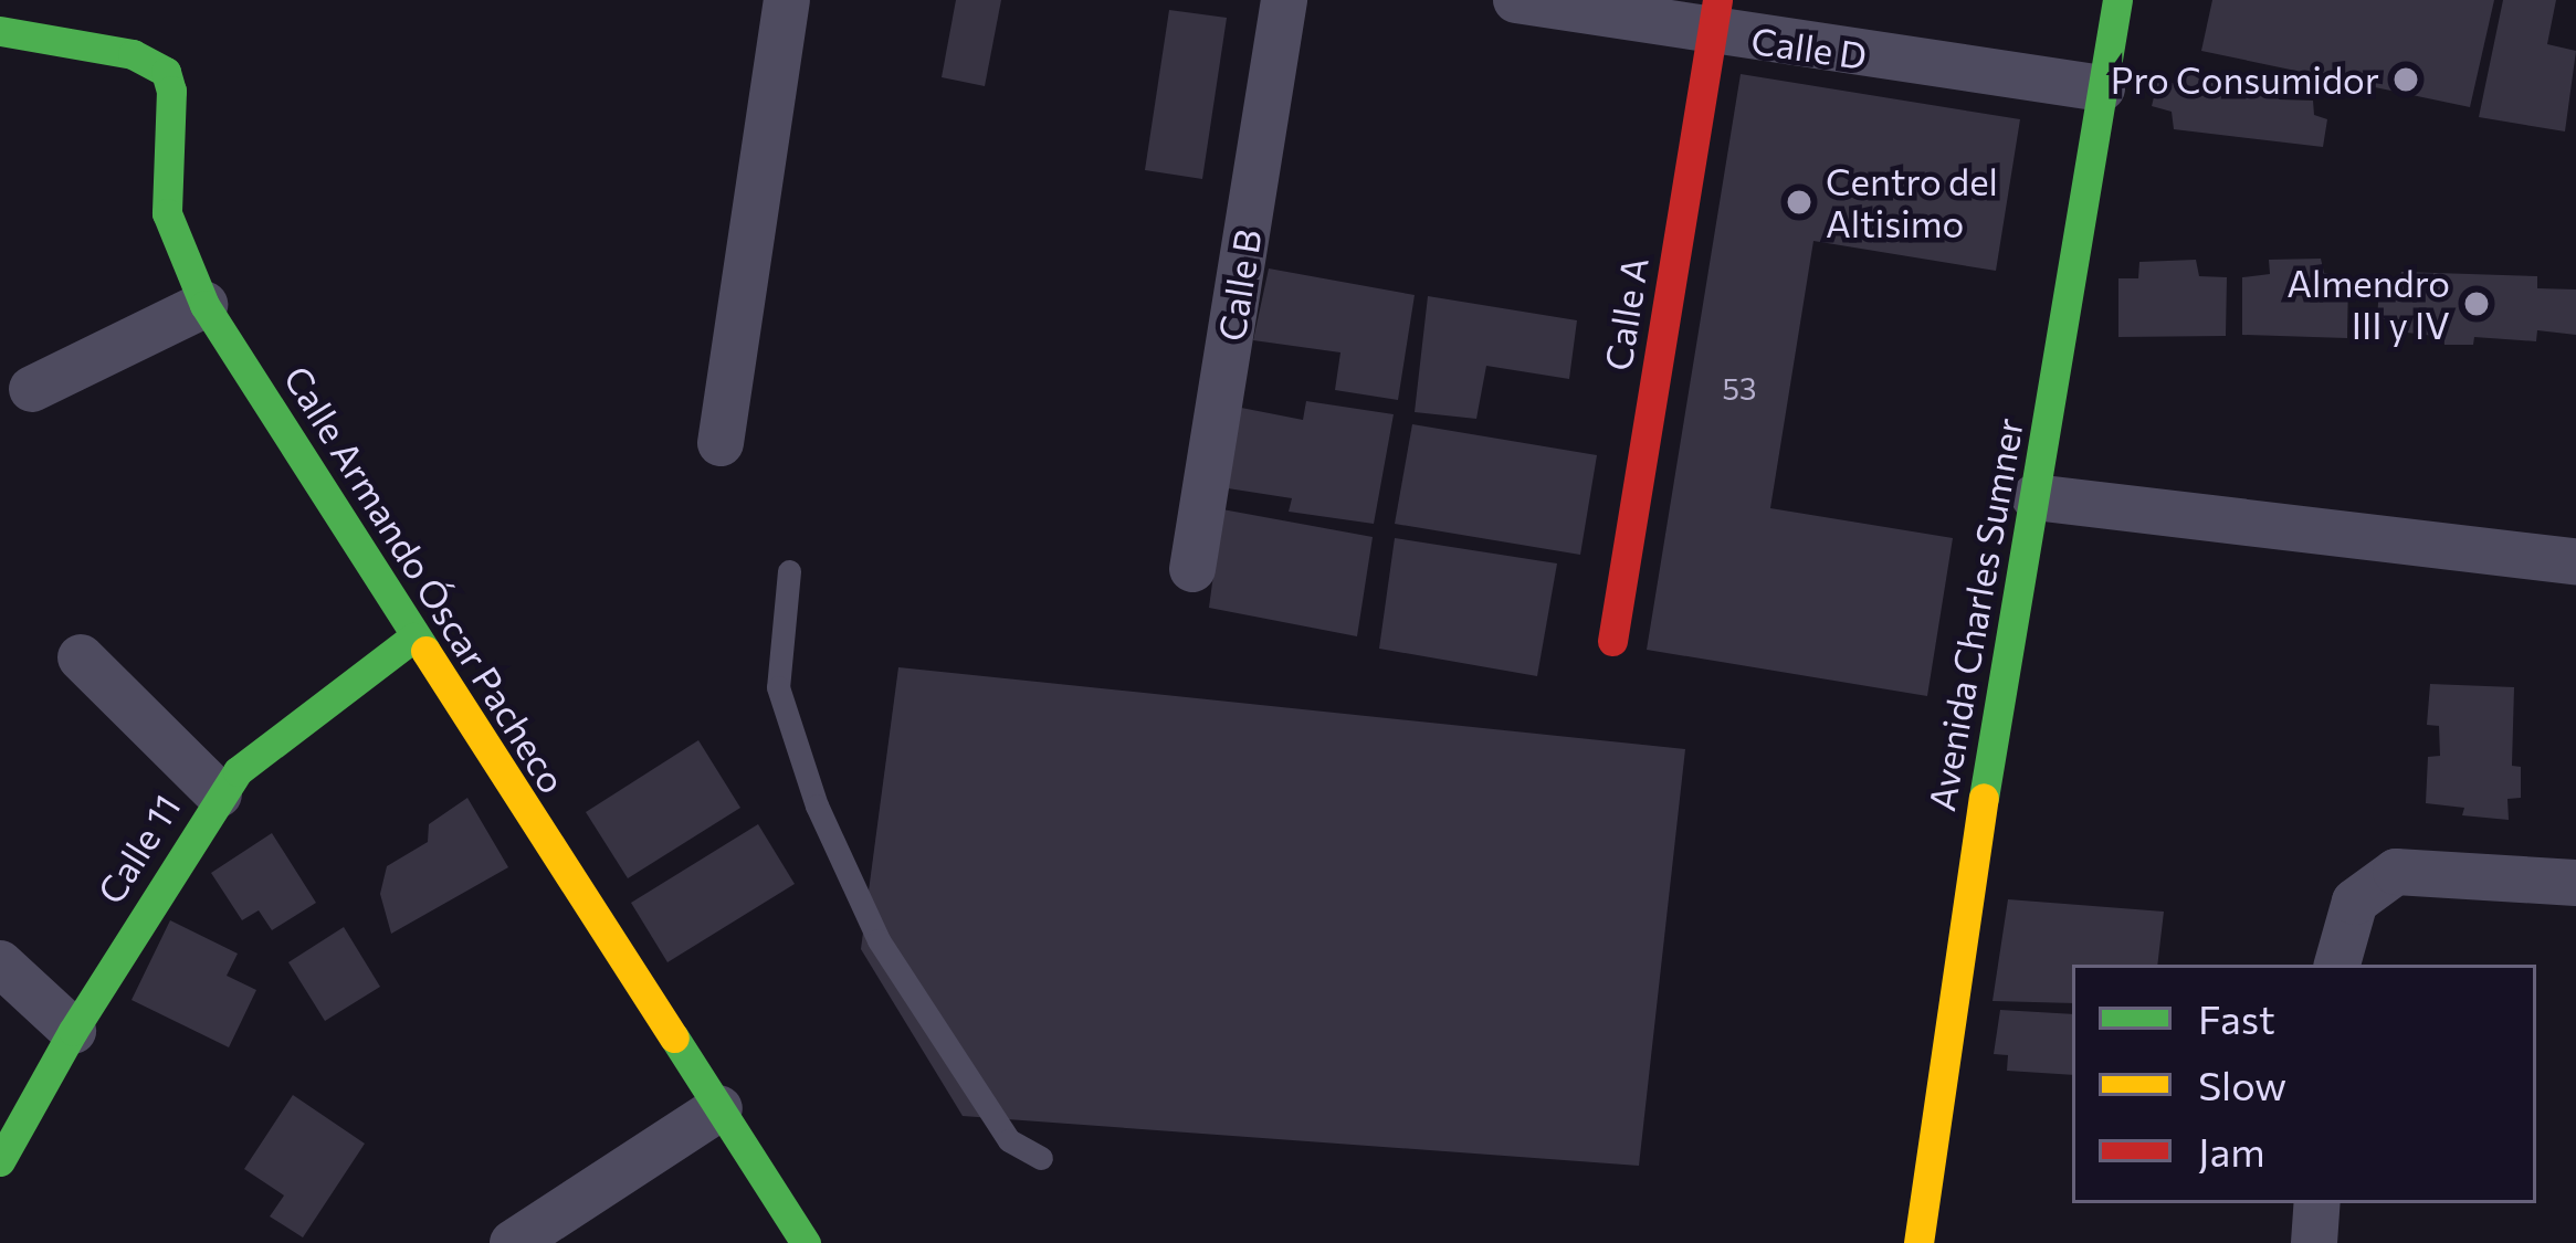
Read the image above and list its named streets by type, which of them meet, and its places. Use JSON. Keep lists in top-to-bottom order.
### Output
{
  "streets": {
    "street": [
      "Calle D",
      "Calle B",
      "Calle A",
      "Calle Armando Óscar Pacheco",
      "Avenida Charles Sumner",
      "Calle 11"
    ]
  },
  "crossings": [
    ["Calle D", "Calle A"],
    ["Calle D", "Avenida Charles Sumner"],
    ["Calle Armando Óscar Pacheco", "Calle 11"]
  ],
  "places": ["Pro Consumidor", "Centro del Altisimo", "Almendro III y IV"],
  "house_numbers": ["53"],
  "legend": ["Fast", "Slow", "Jam"]
}
